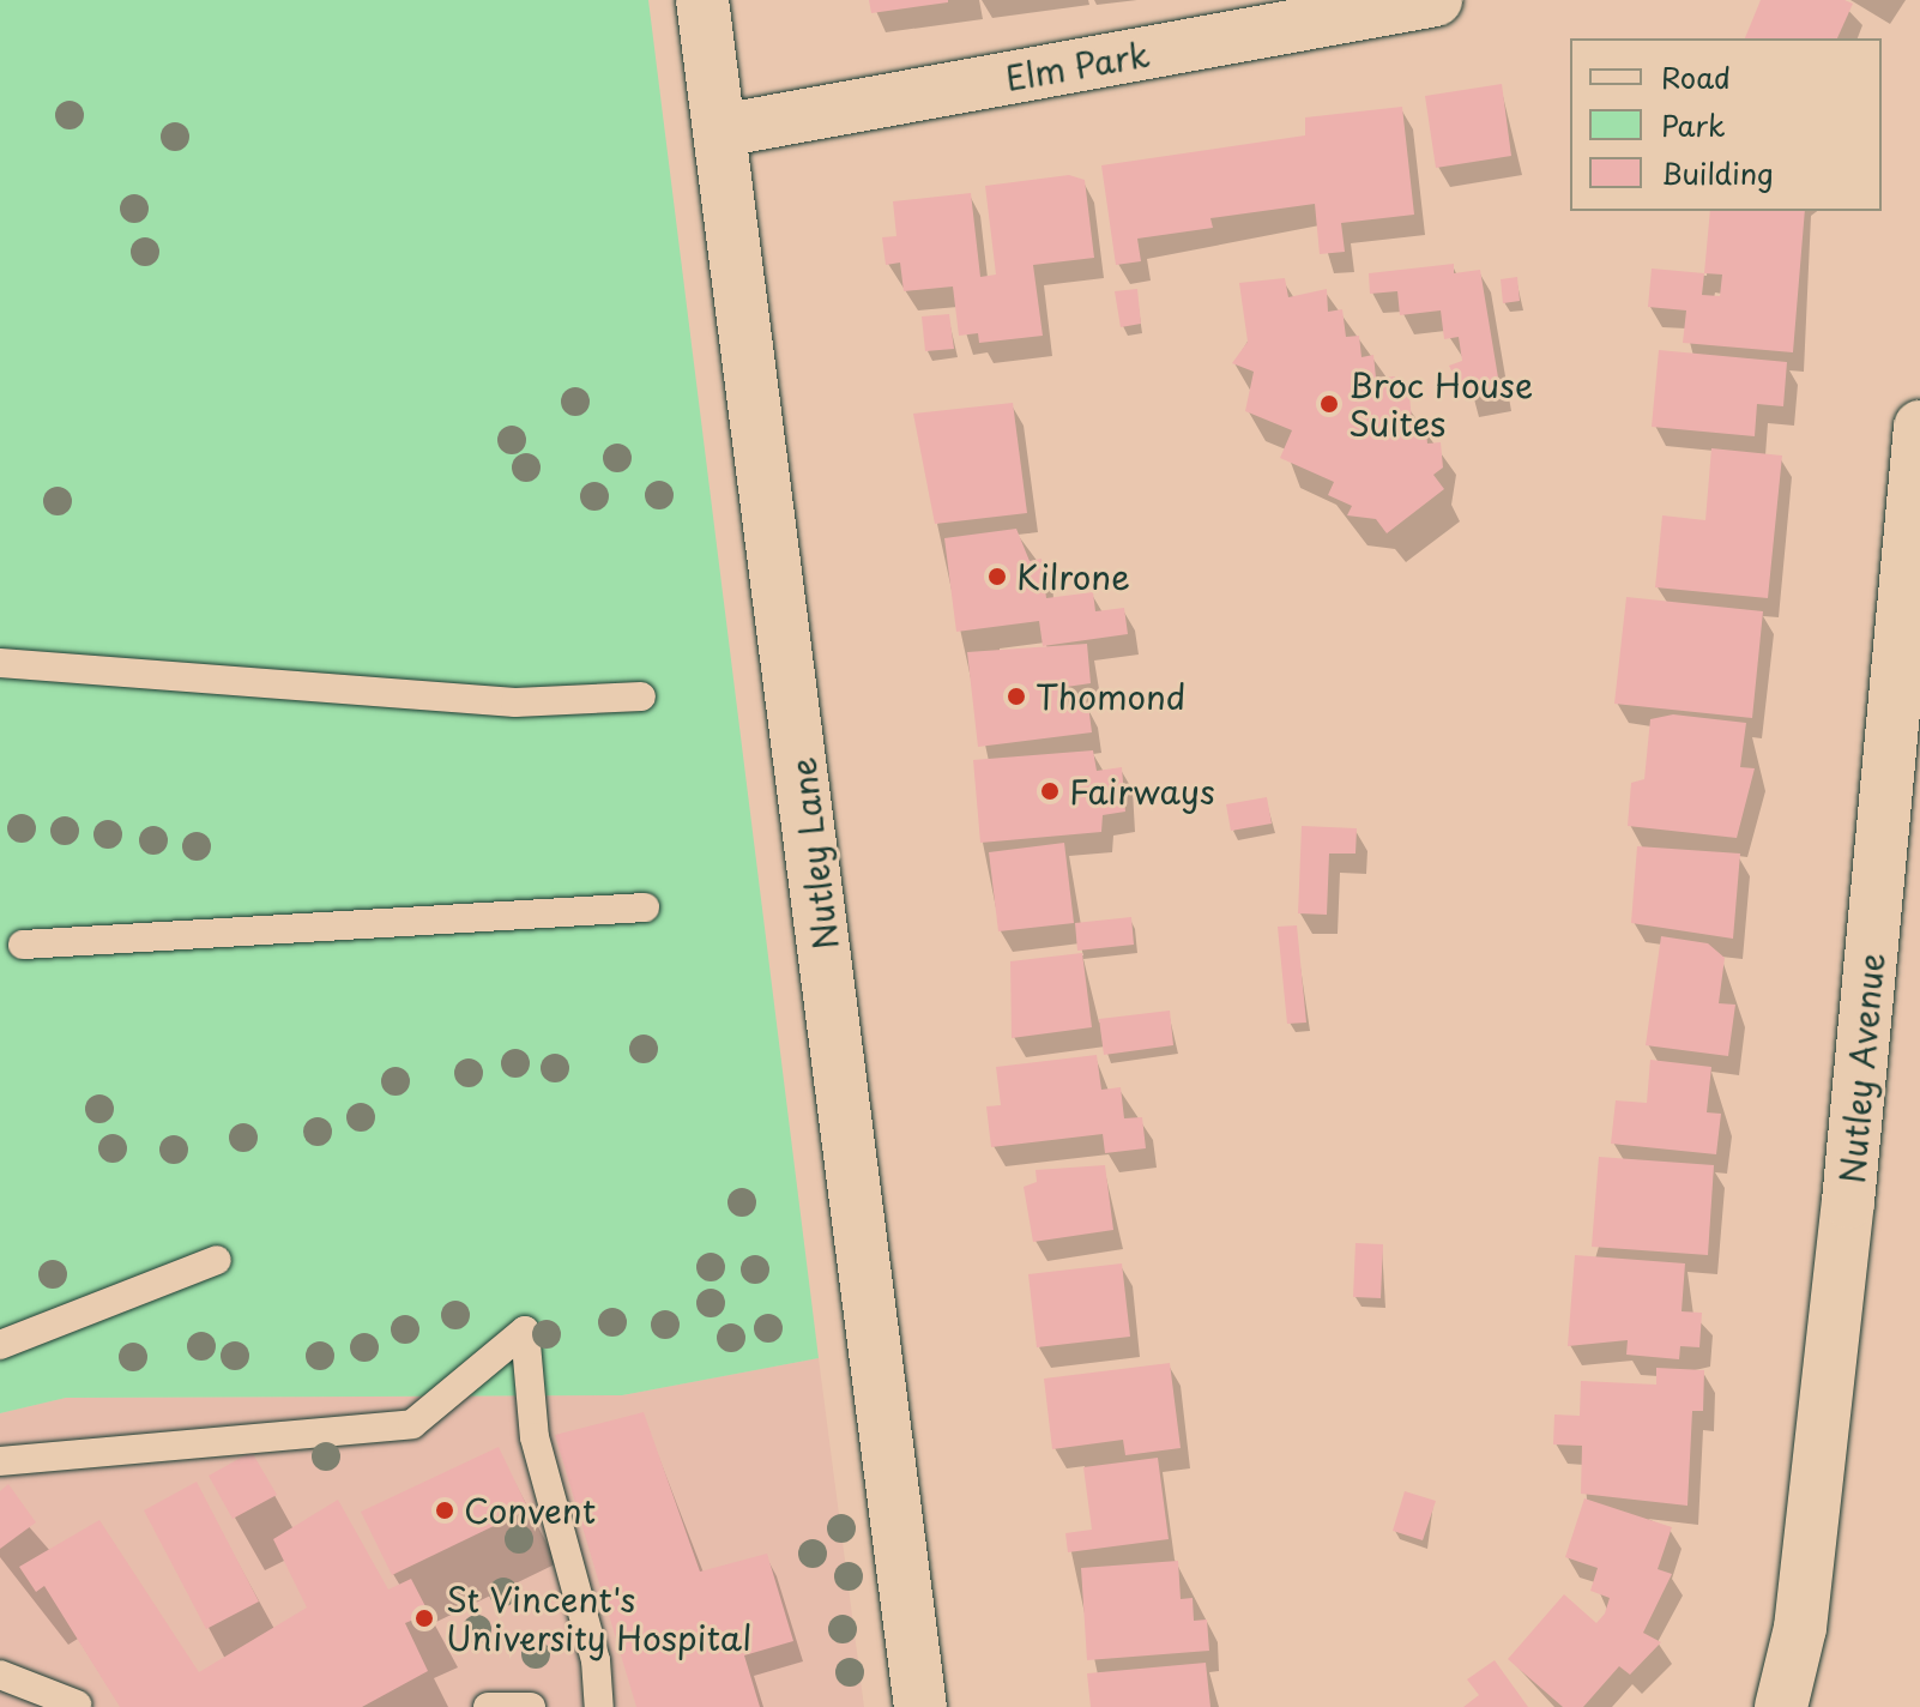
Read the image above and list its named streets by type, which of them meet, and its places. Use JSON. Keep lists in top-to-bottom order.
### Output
{
  "streets": {
    "street": ["Elm Park", "Nutley Lane", "Nutley Avenue"]
  },
  "crossings": [
    ["Elm Park", "Nutley Lane"]
  ],
  "places": [
    "Broc House Suites",
    "Kilrone",
    "Thomond",
    "Fairways",
    "Convent",
    "St Vincent's University Hospital"
  ],
  "legend": ["Road", "Park", "Building"]
}
